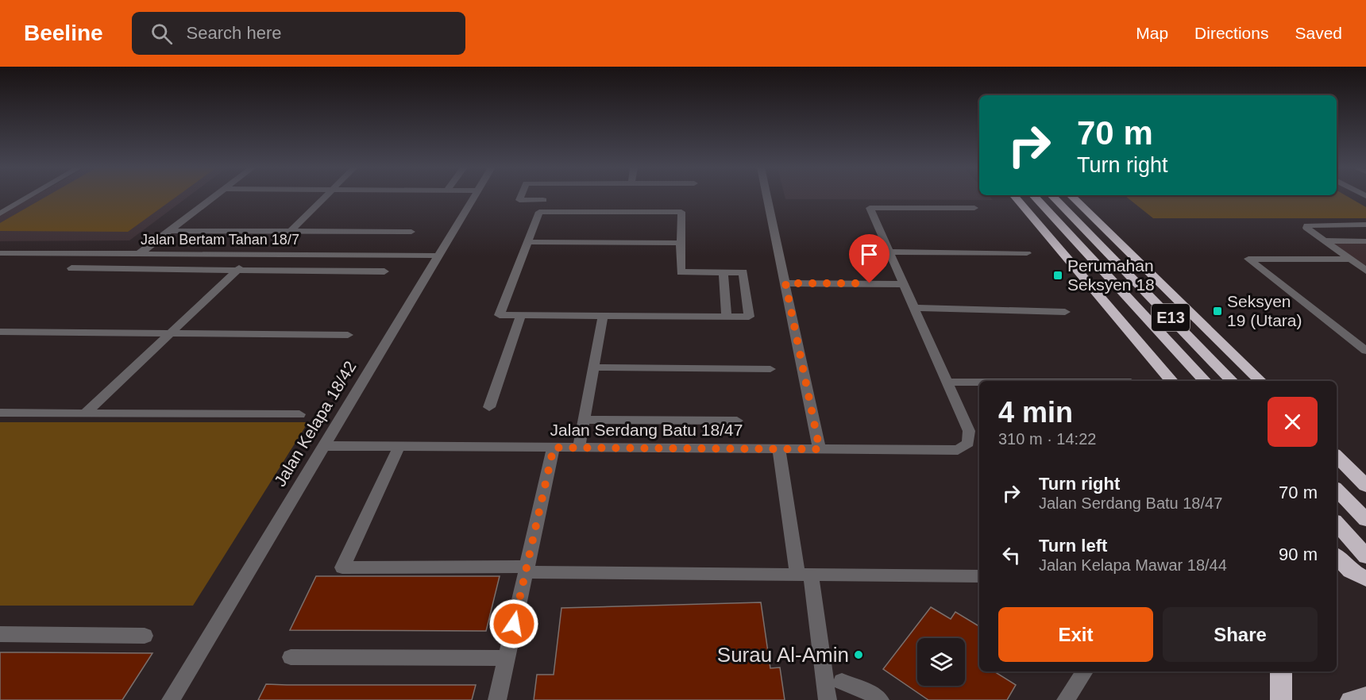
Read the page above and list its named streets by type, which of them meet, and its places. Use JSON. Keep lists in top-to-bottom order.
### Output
{
  "streets": {
    "highway": ["E13"],
    "street": ["Jalan Bertam Tahan 18/7", "Jalan Kelapa 18/42", "Jalan Serdang Batu 18/47"]
  },
  "crossings": [
    ["Jalan Bertam Tahan 18/7", "Jalan Kelapa 18/42"],
    ["Jalan Kelapa 18/42", "Jalan Serdang Batu 18/47"]
  ],
  "places": {
    "transit": ["Perumahan Seksyen 18", "Seksyen 19 (Utara)"],
    "other": ["Surau Al-Amin"]
  },
  "page": {
    "header": "Beeline",
    "search": "Search here",
    "nav": ["Map", "Directions", "Saved"],
    "turn": ["70 m", "Turn right"],
    "heading": ["4 min", "310 m · 14:22"],
    "list": [
      {
        "name": "Turn right",
        "note": "Jalan Serdang Batu 18/47",
        "value": "70 m"
      },
      {
        "name": "Turn left",
        "note": "Jalan Kelapa Mawar 18/44",
        "value": "90 m"
      }
    ],
    "buttons": ["Exit", "Share"]
  }
}
